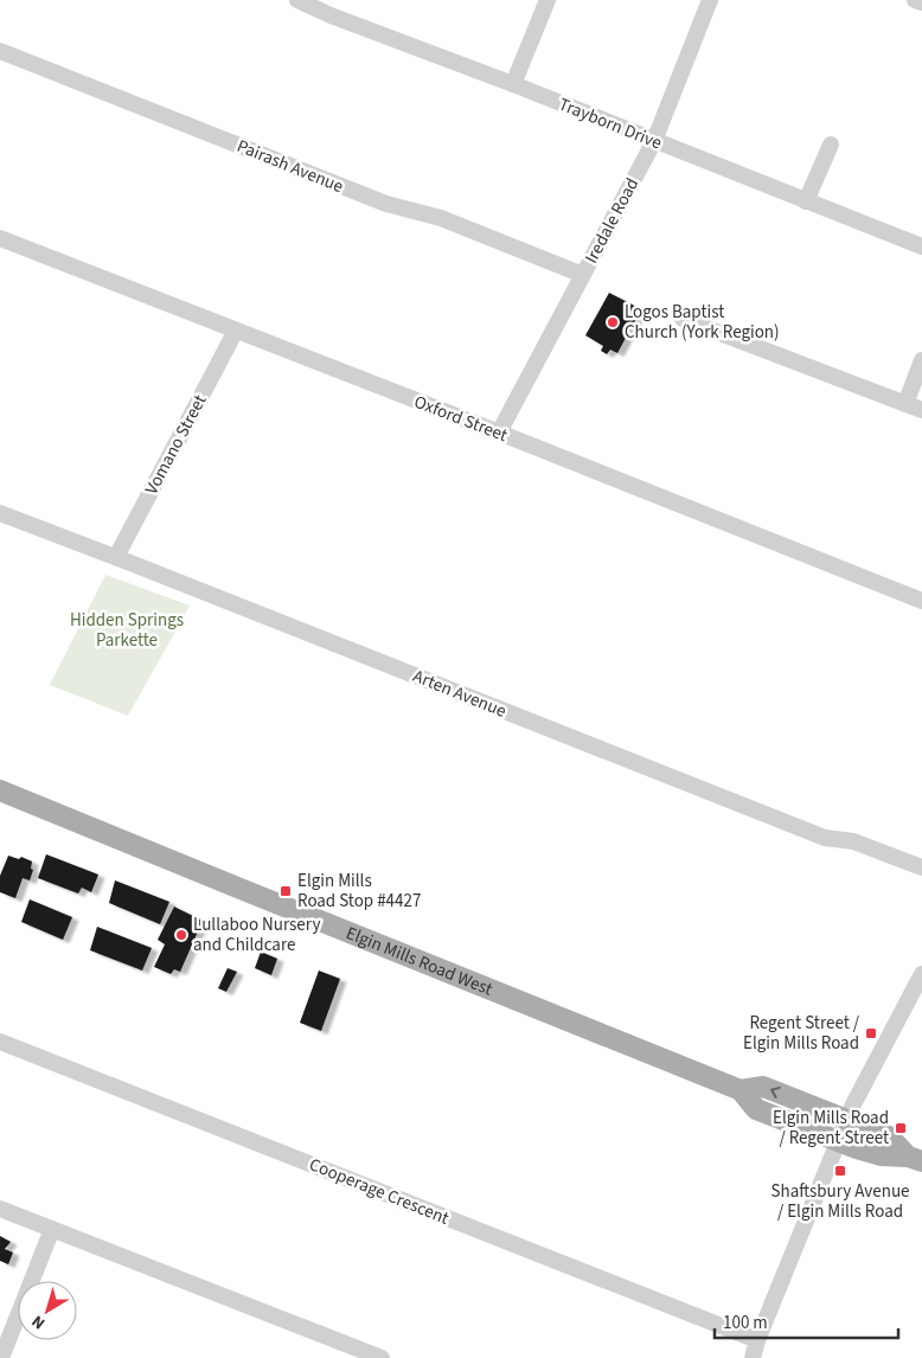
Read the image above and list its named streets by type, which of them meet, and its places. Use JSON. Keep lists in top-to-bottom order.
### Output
{
  "streets": {
    "main road": ["Elgin Mills Road West"],
    "street": [
      "Trayborn Drive",
      "Pairash Avenue",
      "Iredale Road",
      "Oxford Street",
      "Vomano Street",
      "Arten Avenue",
      "Cooperage Crescent"
    ]
  },
  "crossings": [
    ["Trayborn Drive", "Iredale Road"],
    ["Pairash Avenue", "Iredale Road"],
    ["Iredale Road", "Oxford Street"],
    ["Oxford Street", "Vomano Street"],
    ["Vomano Street", "Arten Avenue"]
  ],
  "parks": ["Hidden Springs Parkette"],
  "places": {
    "other": ["Logos Baptist Church (York Region)", "Lullaboo Nursery and Childcare"],
    "transit": [
      "Elgin Mills Road Stop #4427",
      "Regent Street / Elgin Mills Road",
      "Elgin Mills Road / Regent Street",
      "Shaftsbury Avenue / Elgin Mills Road"
    ]
  },
  "scale_bar": "100 m",
  "north": "bottom left"
}
